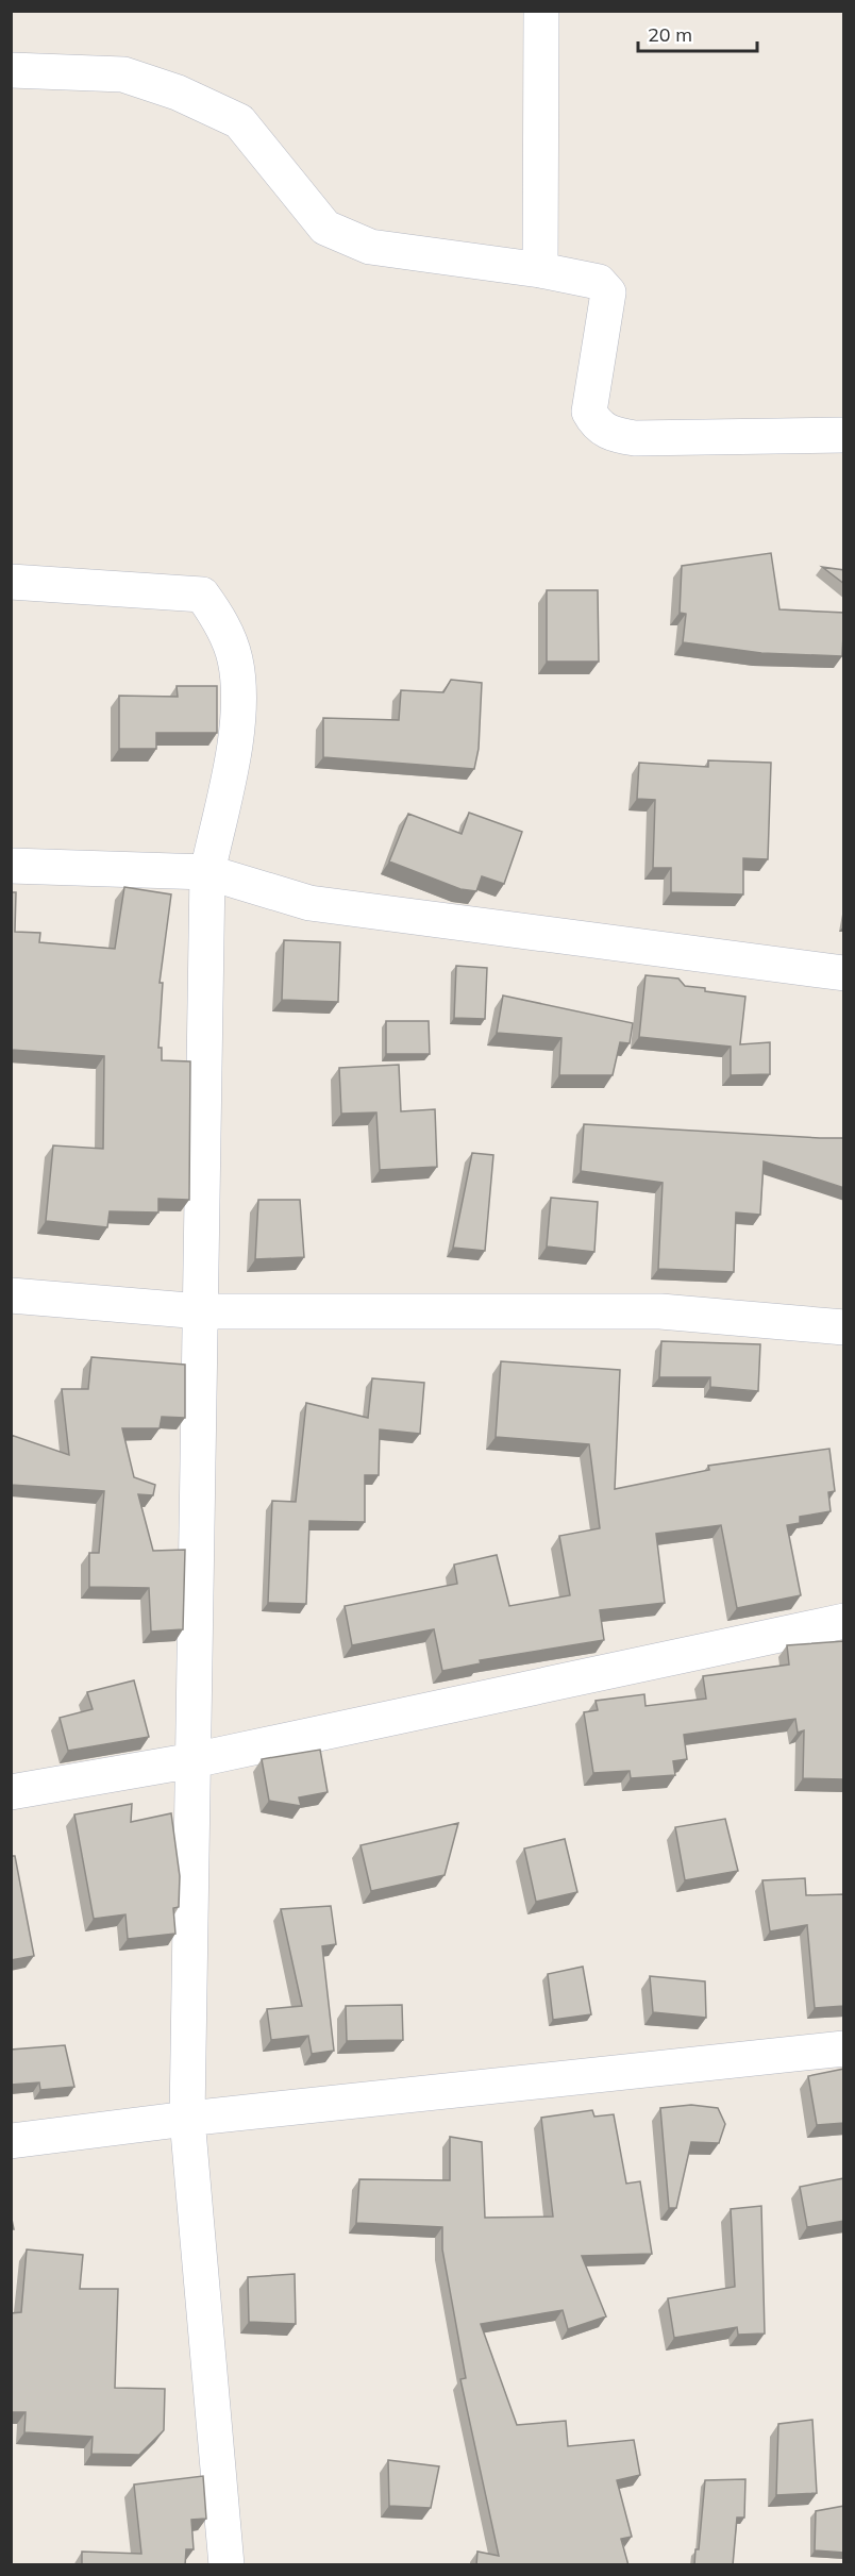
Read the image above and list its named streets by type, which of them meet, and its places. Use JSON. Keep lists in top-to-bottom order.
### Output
{
  "scale_bar": "20 m"
}
